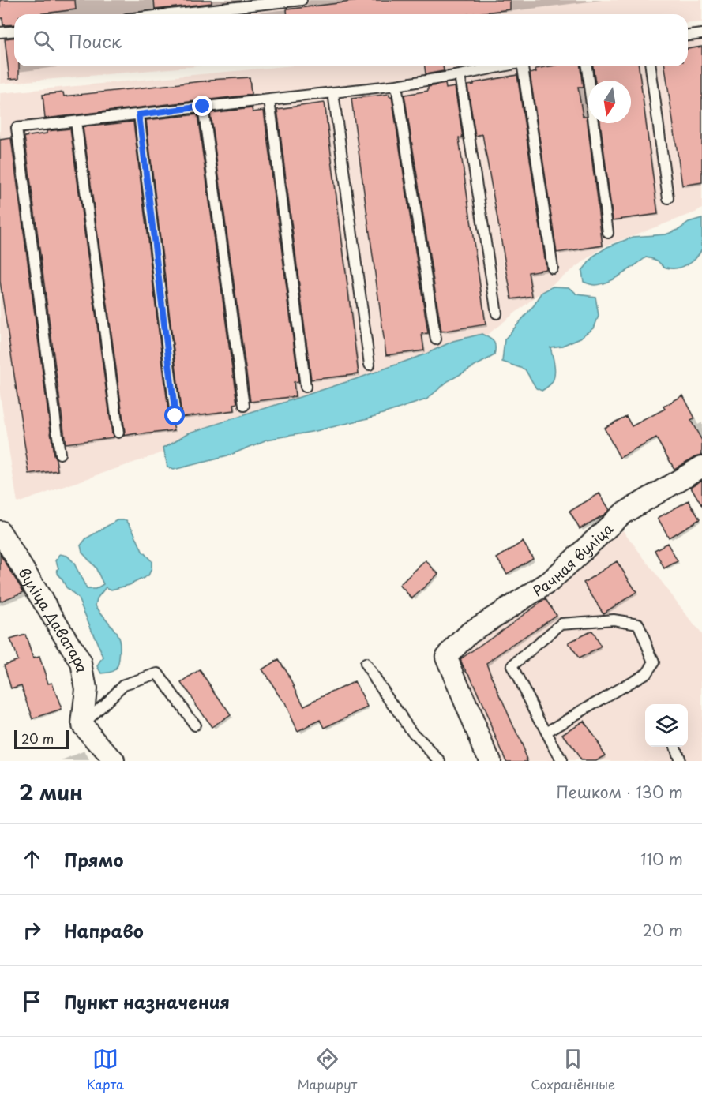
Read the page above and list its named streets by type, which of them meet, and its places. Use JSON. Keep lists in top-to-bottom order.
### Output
{
  "streets": {
    "street": ["Рачная вуліца", "вуліца Даватара"]
  },
  "scale_bar": "20 m",
  "north": "bottom",
  "page": {
    "search": "Поиск",
    "scale": "20 m",
    "heading": ["2 мин", "Пешком · 130 m"],
    "list": [
      ["Прямо", "110 m"],
      ["Направо", "20 m"],
      "Пункт назначения"
    ],
    "nav": ["Карта", "Маршрут", "Сохранённые"]
  }
}
